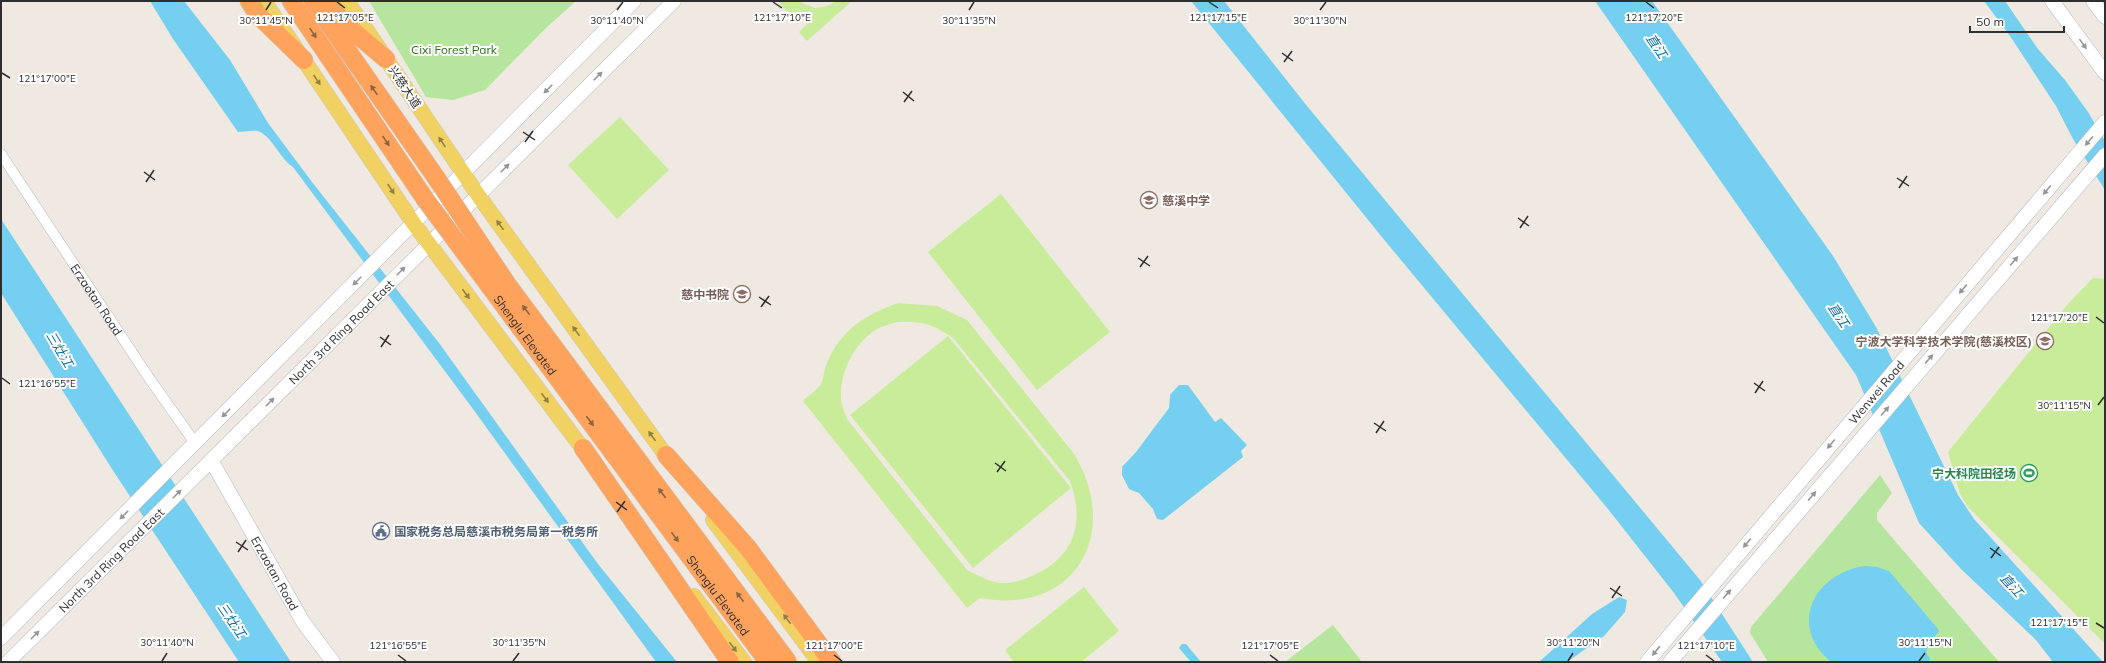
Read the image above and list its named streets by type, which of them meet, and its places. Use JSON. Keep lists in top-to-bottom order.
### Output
{
  "streets": {
    "highway": ["Shenglu Elevated"],
    "main road": [
      "兴慈大道",
      "Erzaotan Road",
      "North 3rd Ring Road East",
      "Wenwei Road"
    ]
  },
  "crossings": [
    ["兴慈大道", "North 3rd Ring Road East"],
    ["Erzaotan Road", "North 3rd Ring Road East"]
  ],
  "water": ["直江", "三灶江"],
  "parks": ["Cixi Forest Park"],
  "places": {
    "school or university": ["慈溪中学", "慈中书院", "宁波大学科学技术学院(慈溪校区)"],
    "sports": ["宁大科院田径场"],
    "public building": ["国家税务总局慈溪市税务局第一税务所"]
  },
  "scale_bar": "50 m",
  "coordinates": [
    "121°17'05\"E",
    "121°17'10\"E",
    "121°17'15\"E",
    "121°17'20\"E",
    "30°11'45\"N",
    "30°11'40\"N",
    "30°11'35\"N",
    "30°11'30\"N",
    "121°17'00\"E",
    "121°16'55\"E",
    "30°11'15\"N",
    "30°11'20\"N"
  ]
}
